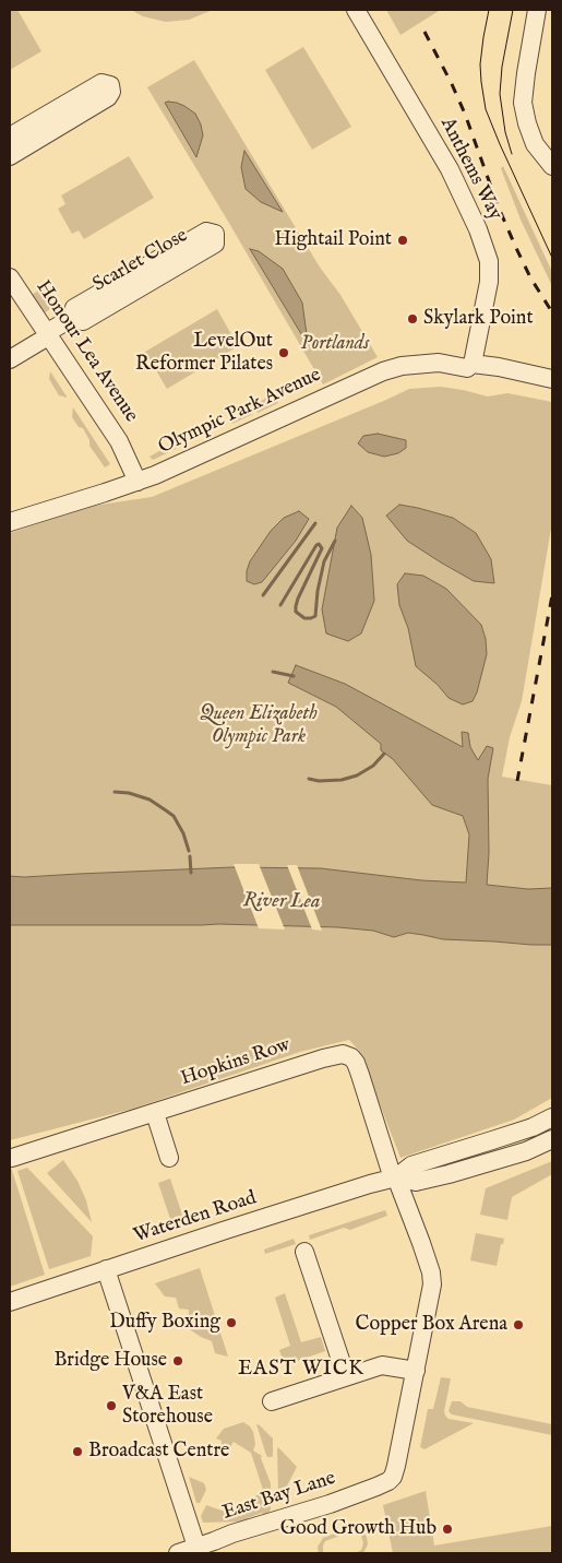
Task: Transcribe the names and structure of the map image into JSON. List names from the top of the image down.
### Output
{
  "streets": {
    "street": [
      "Anthems Way",
      "Scarlet Close",
      "Honour Lea Avenue",
      "Olympic Park Avenue",
      "Hopkins Row",
      "Waterden Road",
      "East Bay Lane"
    ]
  },
  "crossings": [
    ["Anthems Way", "Olympic Park Avenue"],
    ["Scarlet Close", "Honour Lea Avenue"],
    ["Honour Lea Avenue", "Olympic Park Avenue"],
    ["Hopkins Row", "Waterden Road"]
  ],
  "districts": ["EAST WICK"],
  "water": ["River Lea"],
  "parks": ["Portlands", "Queen Elizabeth Olympic Park"],
  "places": [
    "Hightail Point",
    "Skylark Point",
    "LevelOut Reformer Pilates",
    "Duffy Boxing",
    "Copper Box Arena",
    "Bridge House",
    "V&A East Storehouse",
    "Broadcast Centre",
    "Good Growth Hub"
  ]
}
